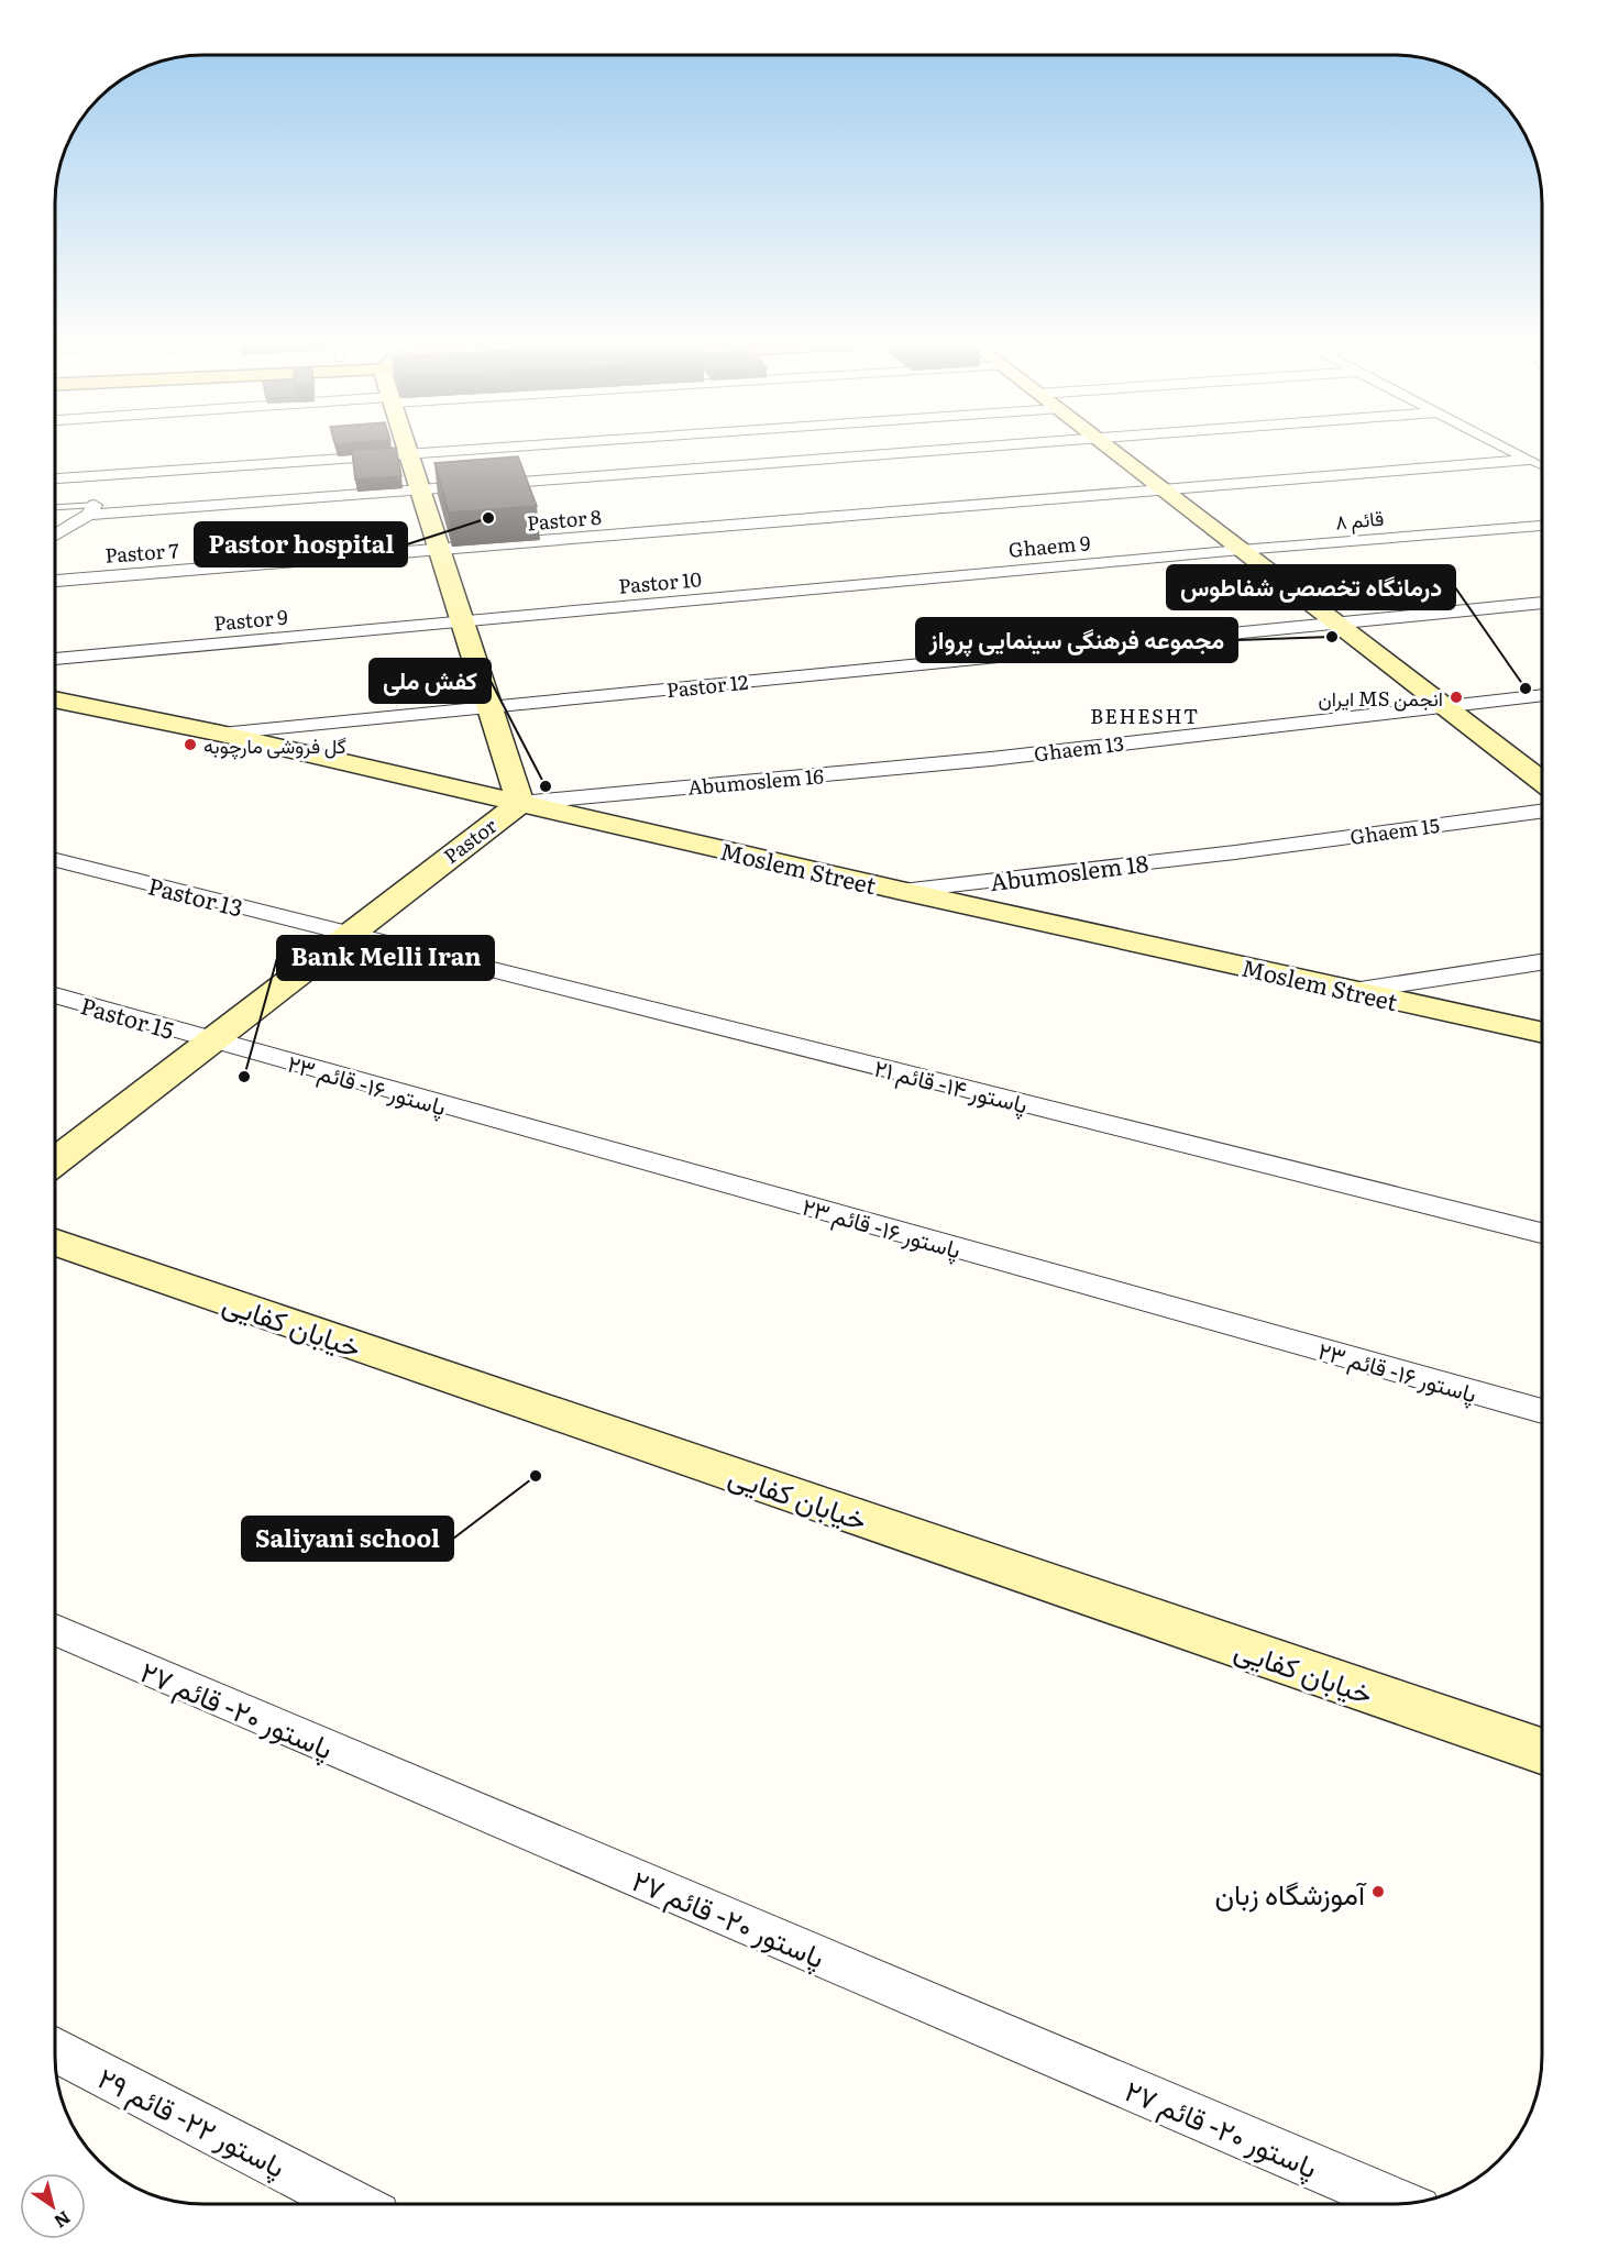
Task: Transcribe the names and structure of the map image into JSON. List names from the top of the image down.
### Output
{
  "streets": {
    "street": [
      "Pastor 8",
      "قائم ۸",
      "Ghaem 9",
      "Pastor 7",
      "Pastor 10",
      "Pastor 9",
      "Pastor 12",
      "Ghaem 13",
      "Abumoslem 16",
      "Ghaem 15",
      "Pastor",
      "Moslem Street",
      "Abumoslem 18",
      "Pastor 13",
      "Pastor 15",
      "پاستور ۱۶- قائم ۲۳",
      "پاستور ۱۴- قائم ۲۱",
      "خیابان کفایی",
      "پاستور ۲۰- قائم ۲۷",
      "پاستور ۲۲- قائم ۲۹"
    ]
  },
  "crossings": [
    ["Pastor 8", "Pastor 7"],
    ["Pastor 8", "Pastor"],
    ["قائم ۸", "Ghaem 9"],
    ["Ghaem 9", "Pastor 10"],
    ["Pastor 7", "Pastor"],
    ["Pastor 10", "Pastor 9"],
    ["Pastor 10", "Pastor"],
    ["Pastor 9", "Pastor"],
    ["Pastor 12", "Pastor"],
    ["Pastor 12", "Moslem Street"],
    ["Ghaem 13", "Abumoslem 16"],
    ["Abumoslem 16", "Pastor"],
    ["Abumoslem 16", "Moslem Street"],
    ["Ghaem 15", "Abumoslem 18"],
    ["Pastor", "Moslem Street"],
    ["Pastor", "Pastor 13"],
    ["Pastor", "Pastor 15"],
    ["Pastor", "پاستور ۱۶- قائم ۲۳"],
    ["Pastor", "پاستور ۱۴- قائم ۲۱"],
    ["Moslem Street", "Abumoslem 18"],
    ["Pastor 13", "پاستور ۱۴- قائم ۲۱"],
    ["Pastor 15", "پاستور ۱۶- قائم ۲۳"]
  ],
  "districts": ["BEHESHT"],
  "places": [
    "Pastor hospital",
    "مجموعه فرهنگی سینمایی پرواز",
    "درمانگاه تخصصی شفاطوس",
    "ایران MS انجمن",
    "گل فروشی مارچوبه",
    "کفش ملی",
    "Bank Melli Iran",
    "Saliyani school",
    "آموزشگاه زبان"
  ],
  "north": "bottom right"
}
